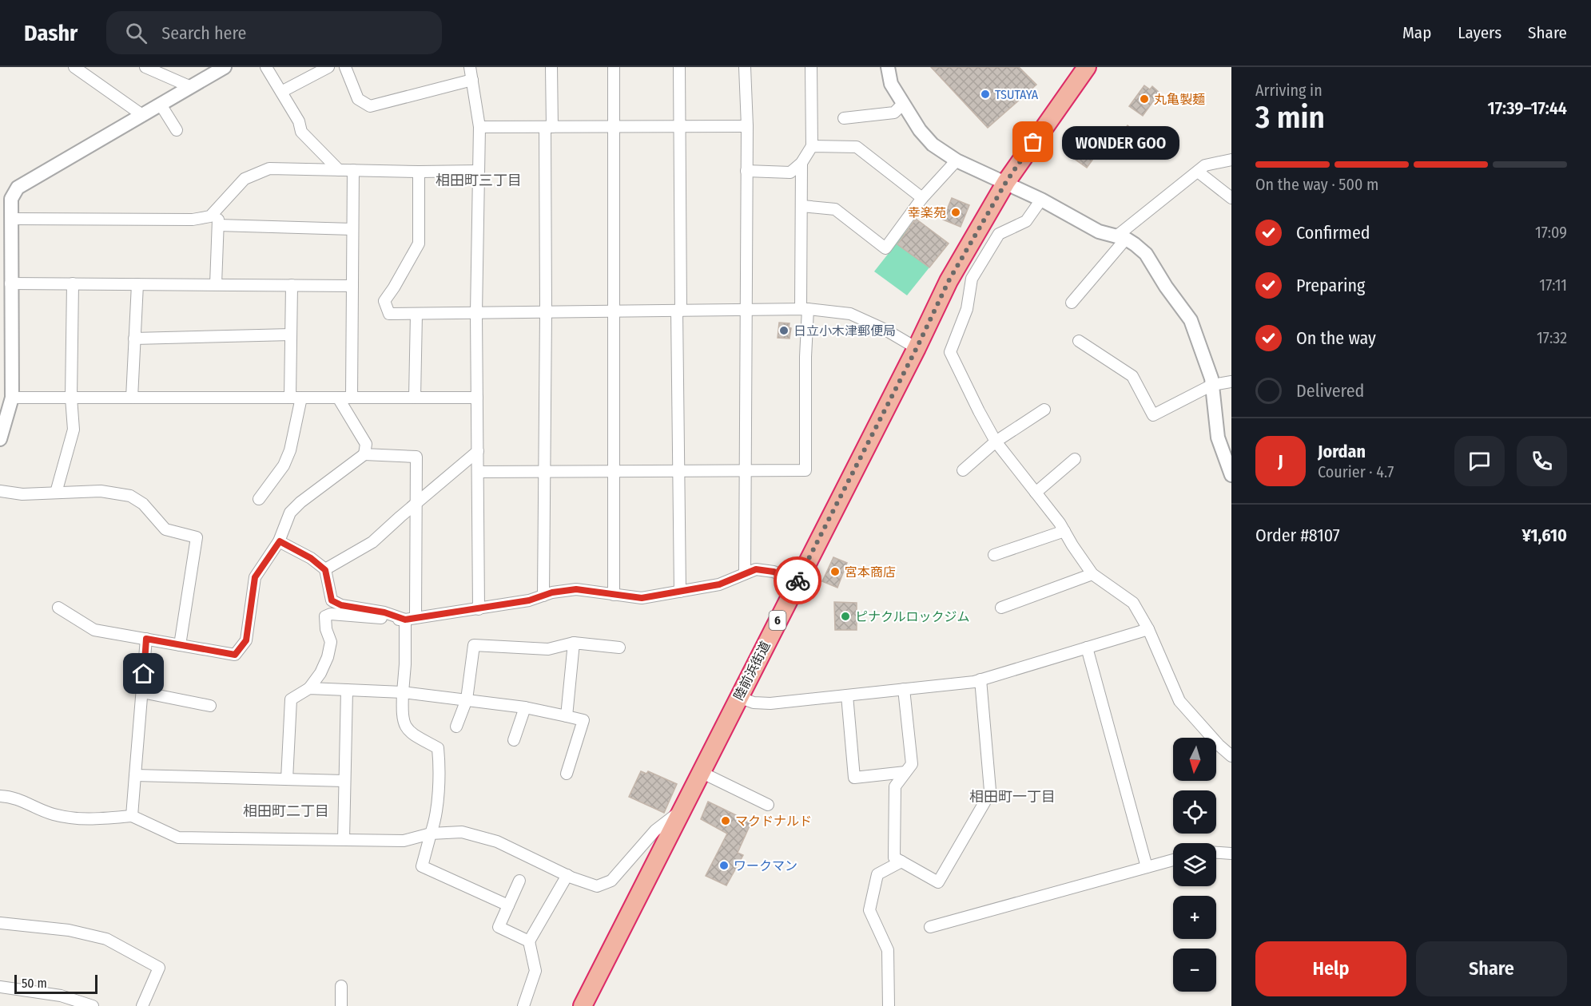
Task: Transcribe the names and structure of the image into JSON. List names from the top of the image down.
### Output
{
  "streets": {
    "highway": ["6", "陸前浜街道"]
  },
  "districts": ["相田町三丁目", "相田町一丁目", "相田町二丁目"],
  "places": [
    "TSUTAYA",
    "丸亀製麺",
    "WONDER GOO",
    "幸楽苑",
    "日立小木津郵便局",
    "宮本商店",
    "ピナクルロックジム",
    "マクドナルド",
    "ワークマン"
  ],
  "scale_bar": "50 m",
  "north": "bottom",
  "page": {
    "header": "Dashr",
    "search": "Search here",
    "nav": ["Map", "Layers", "Share"],
    "heading": ["3 min", "Arriving in", "17:39–17:44"],
    "panel": [
      "Jordan",
      "Courier · 4.7",
      "Order #8107",
      "¥1,610"
    ],
    "bubble": "WONDER GOO",
    "bar": "On the way · 500 m",
    "list": [
      ["Confirmed", "17:09"],
      ["Preparing", "17:11"],
      ["On the way", "17:32"],
      "Delivered"
    ],
    "round": "J",
    "map_buttons": ["+", "−"],
    "buttons": ["Help", "Share"],
    "scale": "50 m"
  }
}
